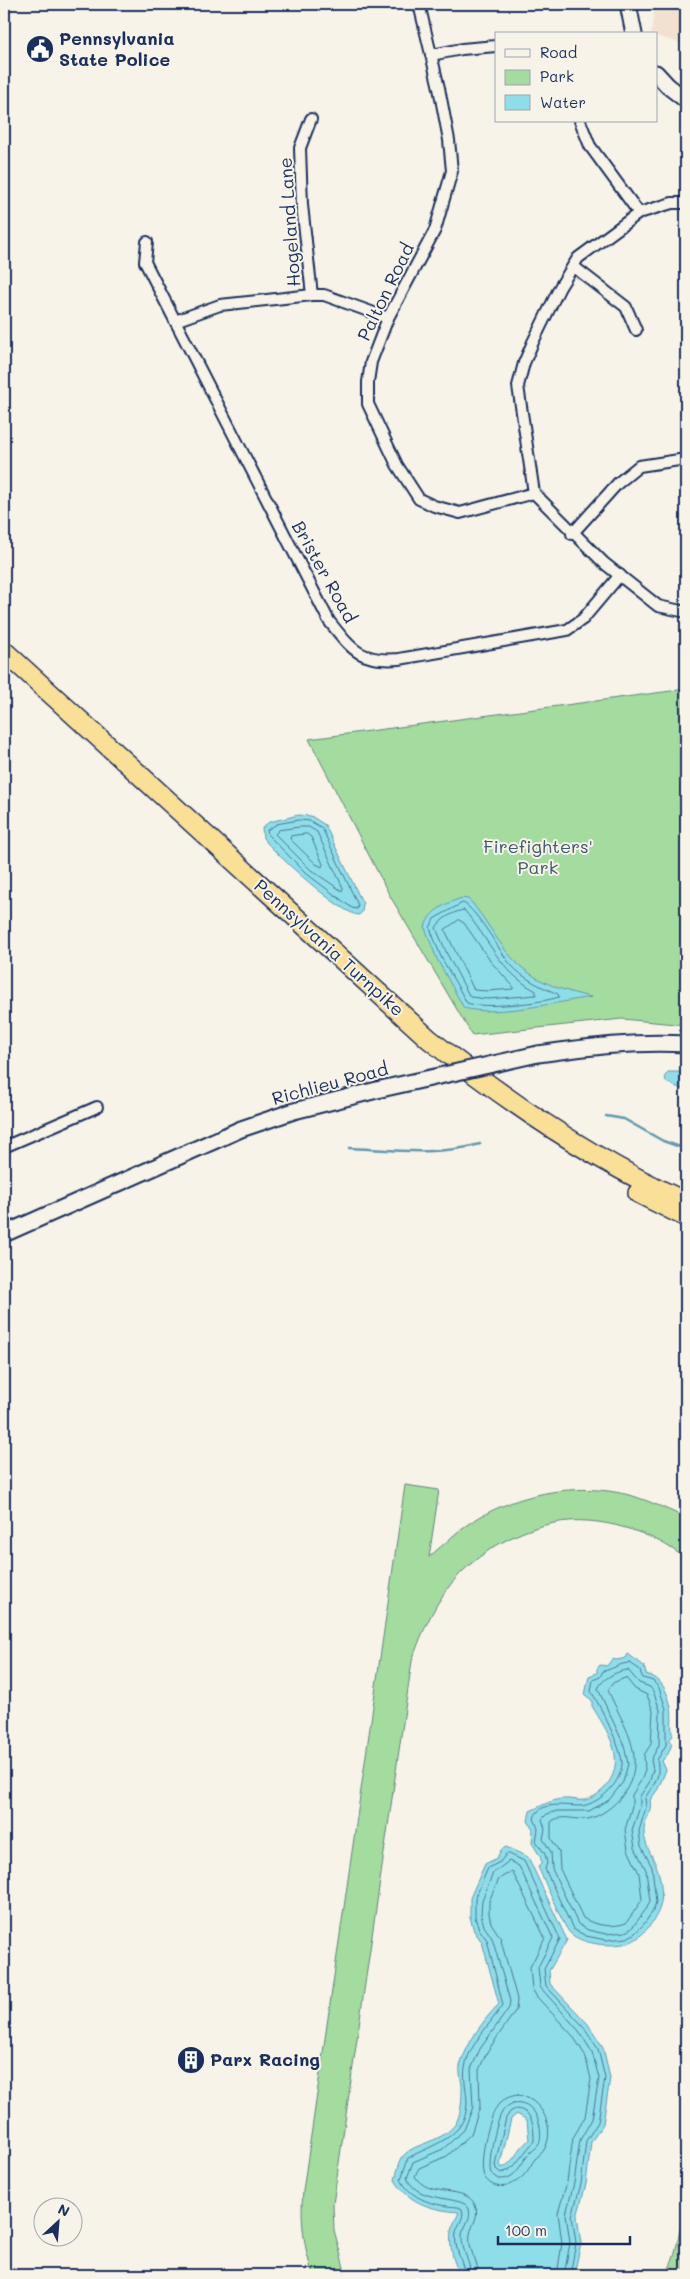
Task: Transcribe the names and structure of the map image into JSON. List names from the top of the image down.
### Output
{
  "streets": {
    "highway": ["Pennsylvania Turnpike"],
    "main road": ["Richlieu Road"],
    "street": ["Hogeland Lane", "Palton Road", "Brister Road"]
  },
  "parks": ["Firefighters' Park"],
  "places": {
    "public building": ["Pennsylvania State Police"],
    "building": ["Parx Racing"]
  },
  "legend": ["Road", "Park", "Water"],
  "scale_bar": "100 m",
  "north": "top right"
}
